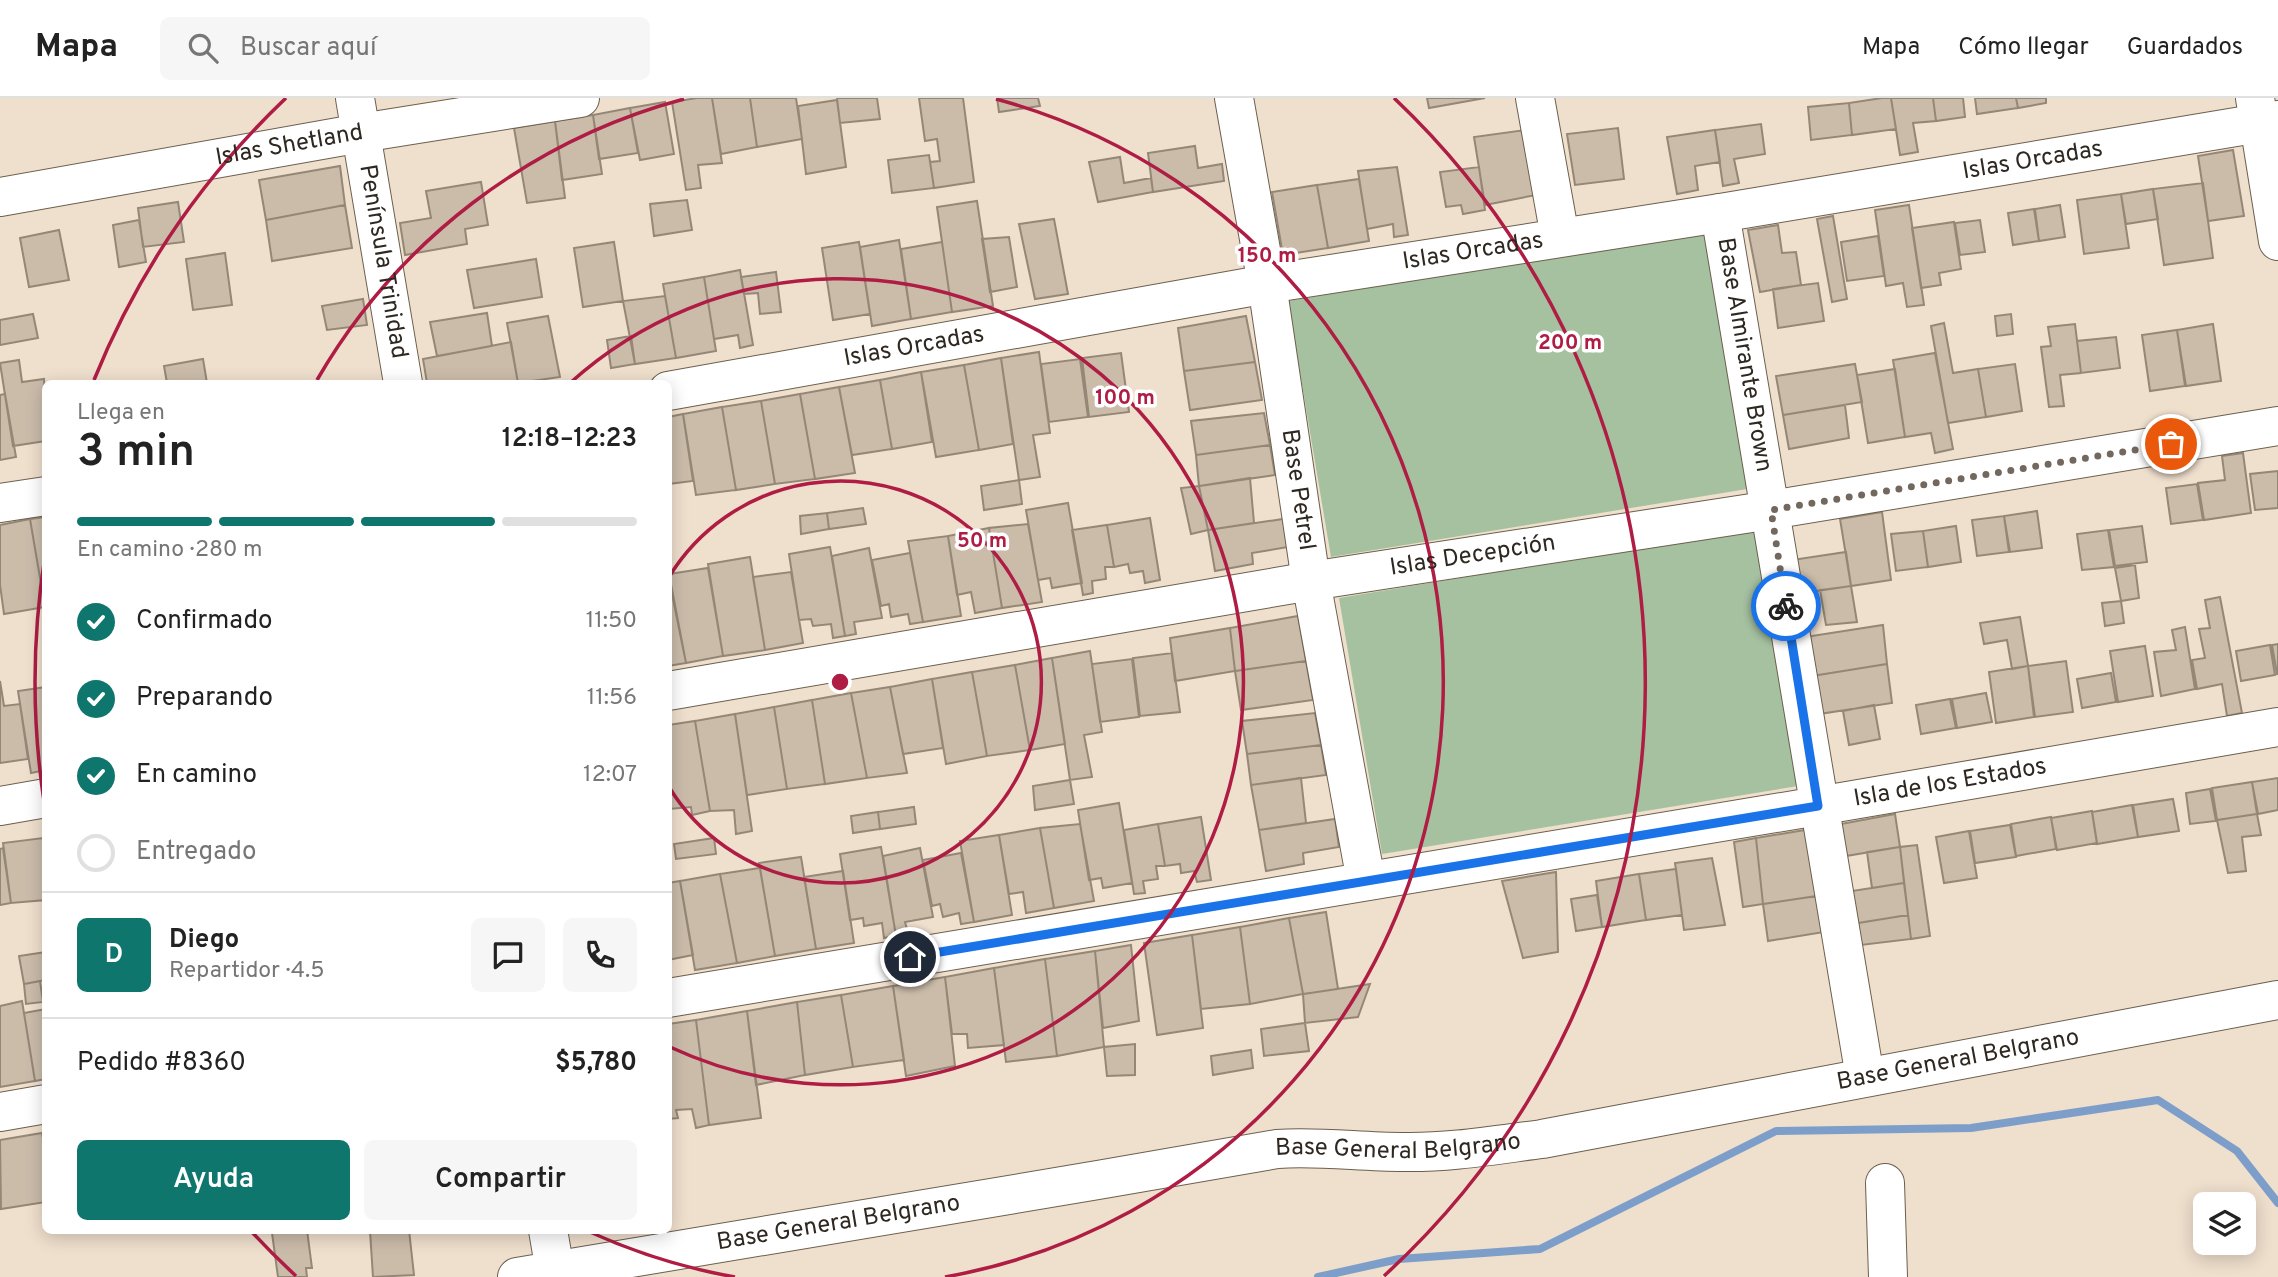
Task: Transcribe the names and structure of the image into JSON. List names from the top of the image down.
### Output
{
  "streets": {
    "street": [
      "Islas Shetland",
      "Islas Orcadas",
      "Península Trinidad",
      "Base Almirante Brown",
      "Base Petrel",
      "Islas Decepción",
      "Isla de los Estados",
      "Base General Belgrano"
    ]
  },
  "crossings": [
    ["Islas Shetland", "Península Trinidad"],
    ["Islas Orcadas", "Base Almirante Brown"],
    ["Islas Orcadas", "Base Petrel"],
    ["Base Almirante Brown", "Islas Decepción"],
    ["Base Almirante Brown", "Isla de los Estados"],
    ["Base Almirante Brown", "Base General Belgrano"],
    ["Base Petrel", "Islas Decepción"],
    ["Base Petrel", "Isla de los Estados"]
  ],
  "page": {
    "header": "Mapa",
    "search": "Buscar aquí",
    "nav": ["Mapa", "Cómo llegar", "Guardados"],
    "heading": ["3 min", "Llega en", "12:18–12:23"],
    "panel": [
      "Diego",
      "Repartidor · 4.5",
      "Pedido #8360",
      "$5,780"
    ],
    "bar": "En camino · 280 m",
    "list": [
      ["Confirmado", "11:50"],
      ["Preparando", "11:56"],
      ["En camino", "12:07"],
      "Entregado"
    ],
    "round": "D",
    "buttons": ["Ayuda", "Compartir"]
  },
  "rings": [
    "150 m",
    "200 m",
    "100 m",
    "50 m"
  ]
}
